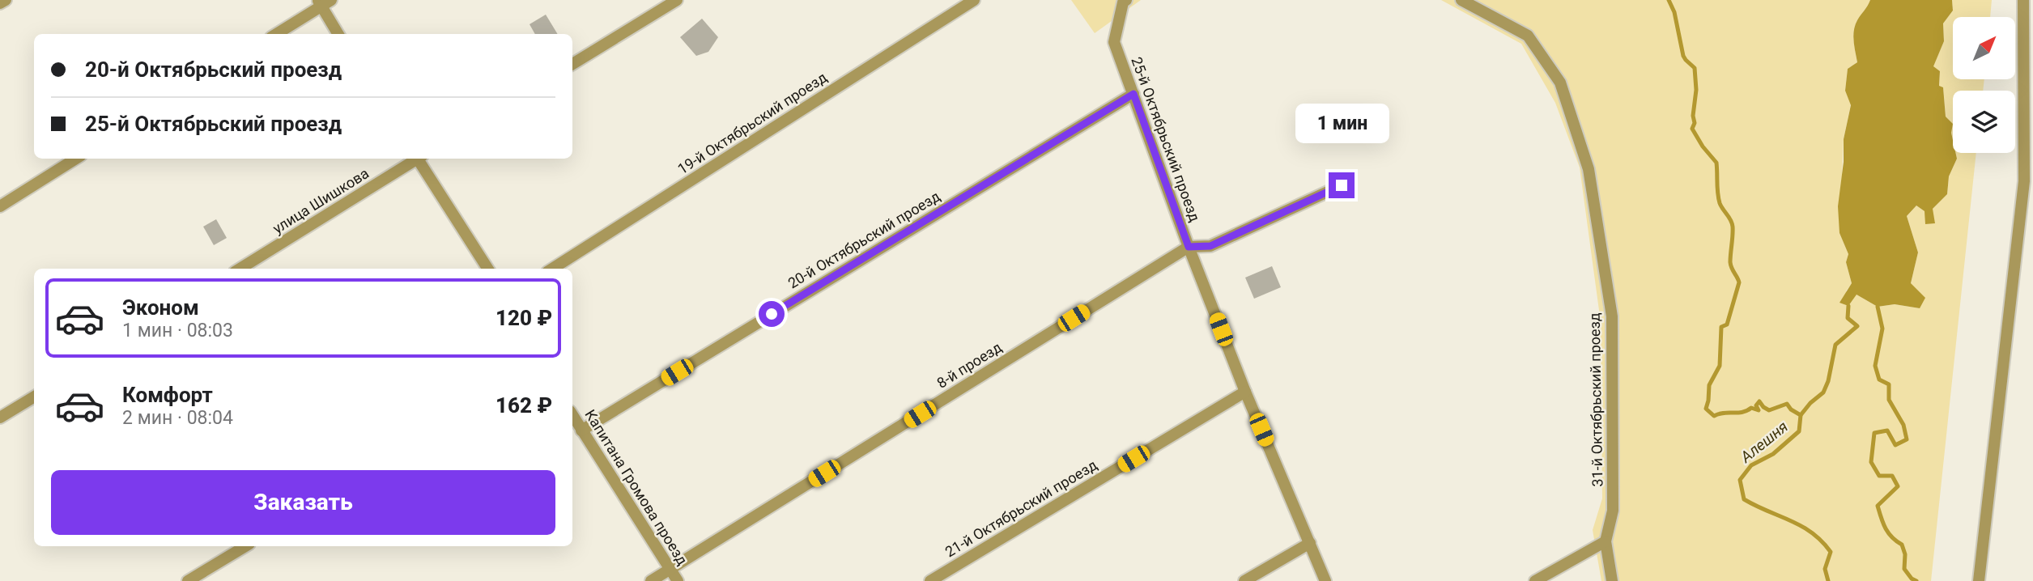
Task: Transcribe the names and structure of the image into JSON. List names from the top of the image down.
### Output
{
  "streets": {
    "street": [
      "19-й Октябрьский проезд",
      "25-й Октябрьский проезд",
      "улица Шишкова",
      "20-й Октябрьский проезд",
      "8-й проезд",
      "31-й Октябрьский проезд",
      "Капитана Громова проезд",
      "21-й Октябрьский проезд"
    ]
  },
  "crossings": [
    ["25-й Октябрьский проезд", "20-й Октябрьский проезд"],
    ["25-й Октябрьский проезд", "8-й проезд"],
    ["25-й Октябрьский проезд", "21-й Октябрьский проезд"],
    ["20-й Октябрьский проезд", "Капитана Громова проезд"],
    ["8-й проезд", "Капитана Громова проезд"]
  ],
  "water": ["Алешня"],
  "north": "top right",
  "page": {
    "banner": ["20-й Октябрьский проезд", "25-й Октябрьский проезд"],
    "bubble": "1 мин",
    "list": [
      {
        "name": "Эконом",
        "note": "1 мин · 08:03",
        "value": "120 ₽"
      },
      {
        "name": "Комфорт",
        "note": "2 мин · 08:04",
        "value": "162 ₽"
      }
    ],
    "buttons": "Заказать"
  }
}
